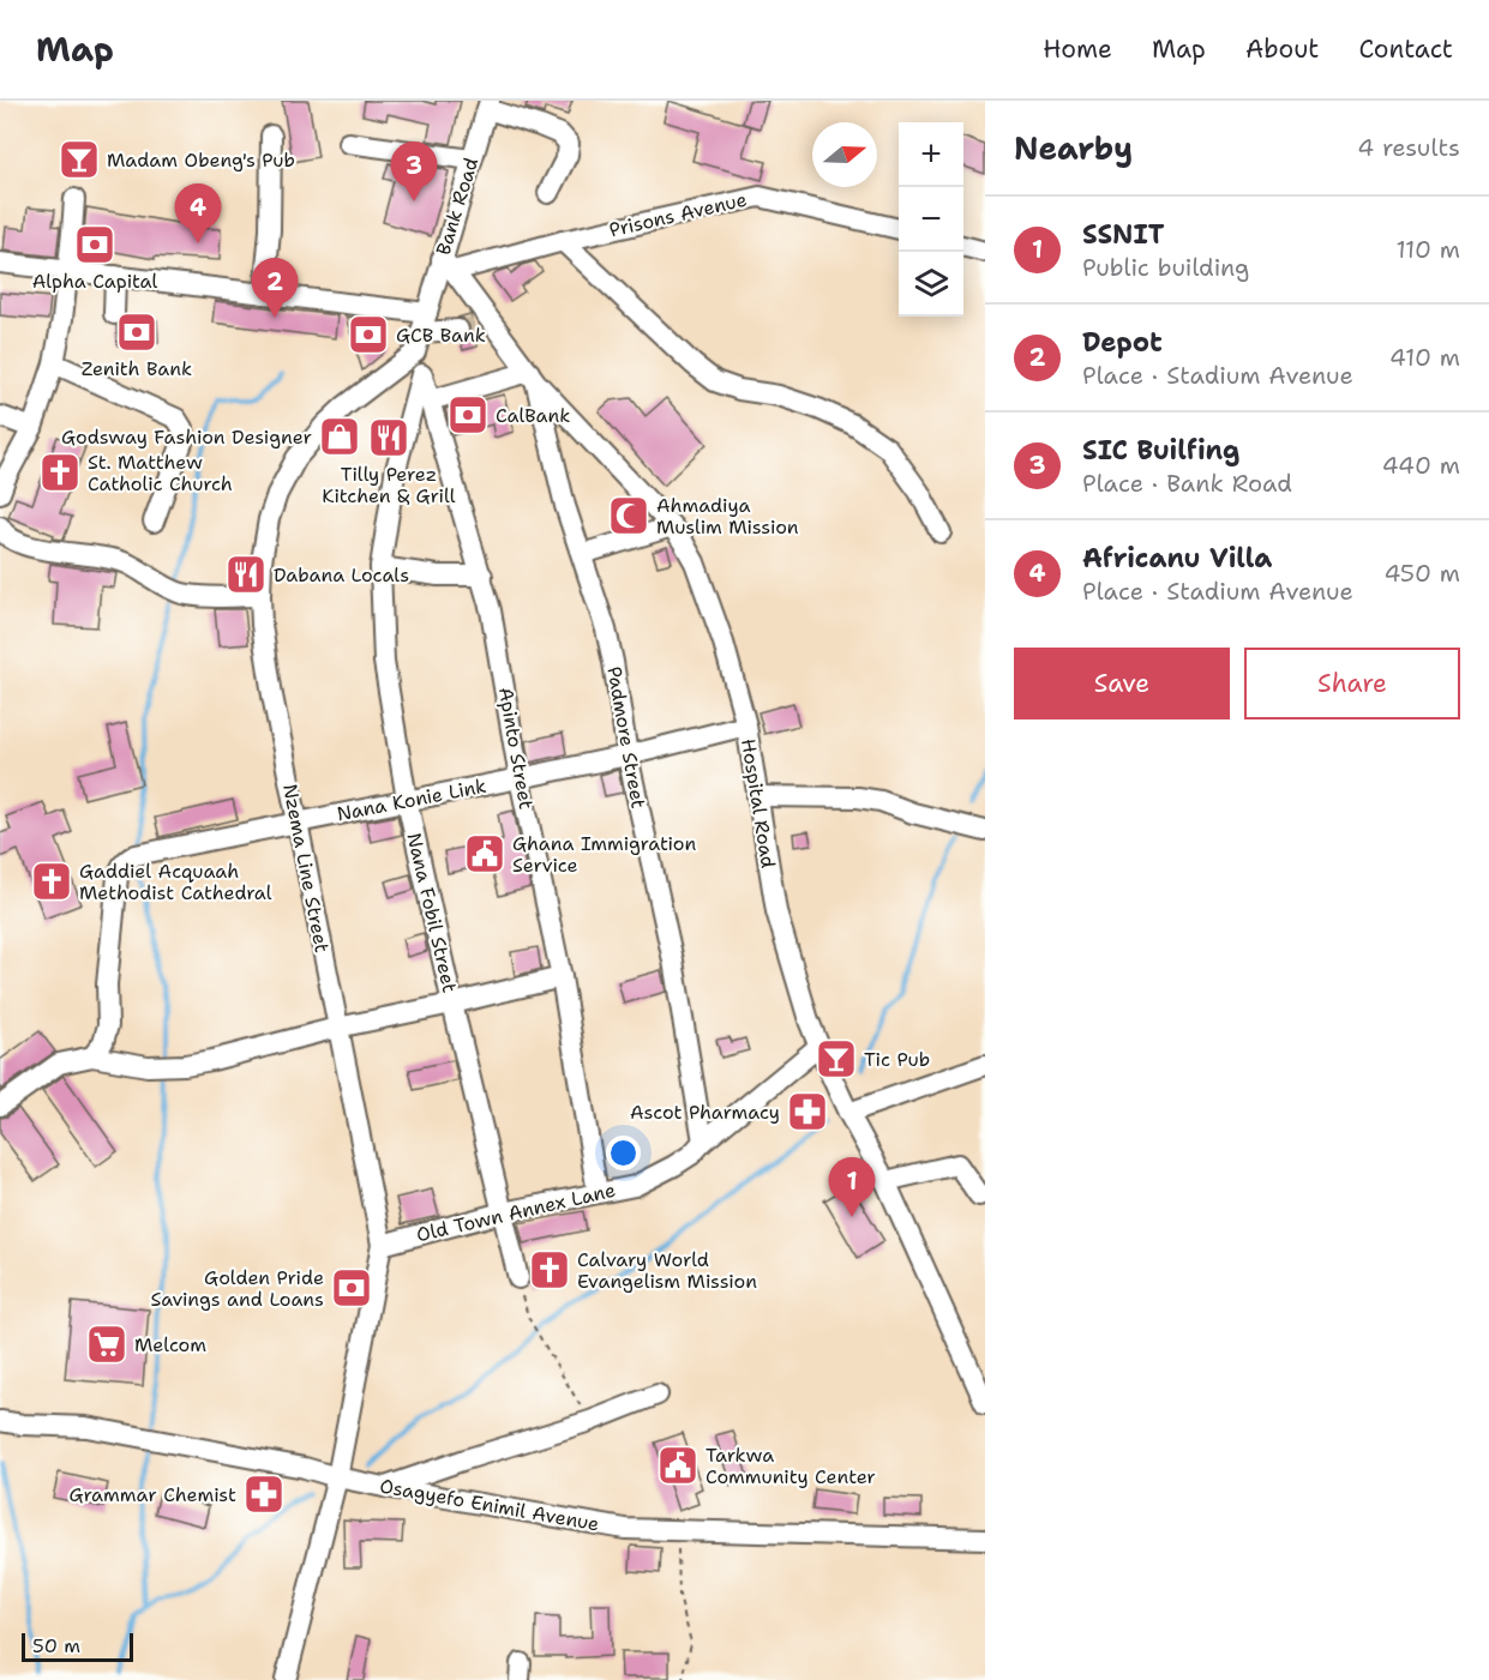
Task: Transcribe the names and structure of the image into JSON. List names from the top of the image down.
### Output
{
  "streets": {
    "street": [
      "Bank Road",
      "Prisons Avenue",
      "Padmore Street",
      "Apinto Street",
      "Nana Konie Link",
      "Hospital Road",
      "Nzema Line Street",
      "Nana Fobil Street",
      "Old Town Annex Lane",
      "Osagyefo Enimil Avenue"
    ]
  },
  "crossings": [
    ["Bank Road", "Prisons Avenue"],
    ["Bank Road", "Hospital Road"],
    ["Prisons Avenue", "Hospital Road"],
    ["Padmore Street", "Nana Konie Link"],
    ["Padmore Street", "Hospital Road"],
    ["Padmore Street", "Old Town Annex Lane"],
    ["Apinto Street", "Nana Konie Link"],
    ["Apinto Street", "Nzema Line Street"],
    ["Apinto Street", "Nana Fobil Street"],
    ["Apinto Street", "Old Town Annex Lane"],
    ["Nana Konie Link", "Hospital Road"],
    ["Nana Konie Link", "Nzema Line Street"],
    ["Nana Konie Link", "Nana Fobil Street"],
    ["Hospital Road", "Old Town Annex Lane"],
    ["Nzema Line Street", "Old Town Annex Lane"],
    ["Nzema Line Street", "Osagyefo Enimil Avenue"],
    ["Nana Fobil Street", "Old Town Annex Lane"]
  ],
  "places": {
    "bar": ["Madam Obeng's Pub", "Tic Pub"],
    "bank": [
      "Alpha Capital",
      "Zenith Bank",
      "GCB Bank",
      "CalBank",
      "Golden Pride Savings and Loans"
    ],
    "shop": ["Godsway Fashion Designer"],
    "restaurant": ["Tilly Perez Kitchen & Grill", "Dabana Locals"],
    "church": ["St. Matthew Catholic Church", "Gaddiel Acquaah Methodist Cathedral", "Calvary World Evangelism Mission"],
    "mosque": ["Ahmadiya Muslim Mission"],
    "public building": ["Ghana Immigration Service", "Tarkwa Community Center"],
    "pharmacy": ["Ascot Pharmacy", "Grammar Chemist"],
    "supermarket": ["Melcom"]
  },
  "scale_bar": "50 m",
  "north": "right",
  "page": {
    "header": "Map",
    "nav": [
      "Home",
      "Map",
      "About",
      "Contact"
    ],
    "heading": ["Nearby", "4 results"],
    "map_buttons": ["+", "−"],
    "pins": [
      "3",
      "4",
      "2",
      "1"
    ],
    "list": [
      {
        "mark": "1",
        "name": "SSNIT",
        "note": "Public building",
        "value": "110 m"
      },
      {
        "mark": "2",
        "name": "Depot",
        "note": "Place · Stadium Avenue",
        "value": "410 m"
      },
      {
        "mark": "3",
        "name": "SIC Builfing",
        "note": "Place · Bank Road",
        "value": "440 m"
      },
      {
        "mark": "4",
        "name": "Africanu Villa",
        "note": "Place · Stadium Avenue",
        "value": "450 m"
      }
    ],
    "buttons": ["Save", "Share"],
    "scale": "50 m"
  }
}
